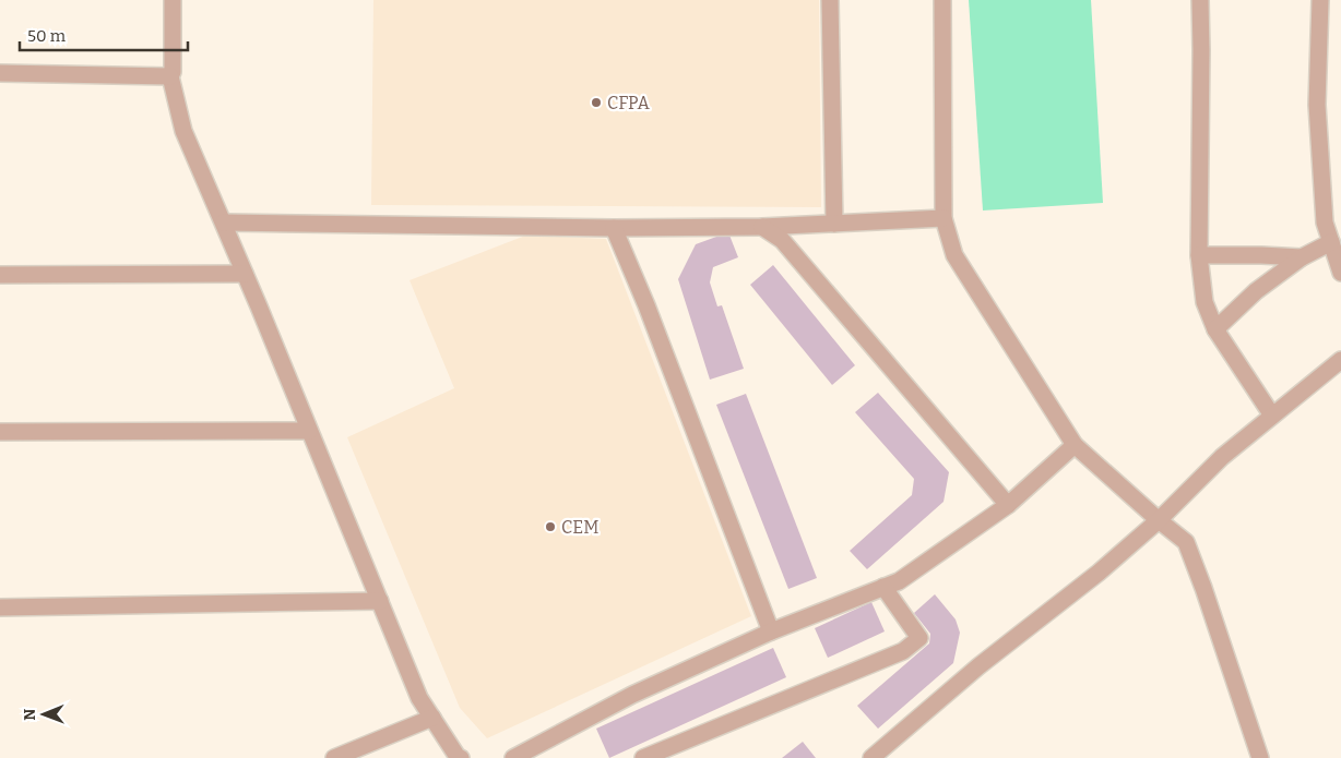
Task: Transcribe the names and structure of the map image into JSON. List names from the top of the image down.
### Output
{
  "places": ["CFPA", "CEM"],
  "scale_bar": "50 m",
  "north": "left"
}
